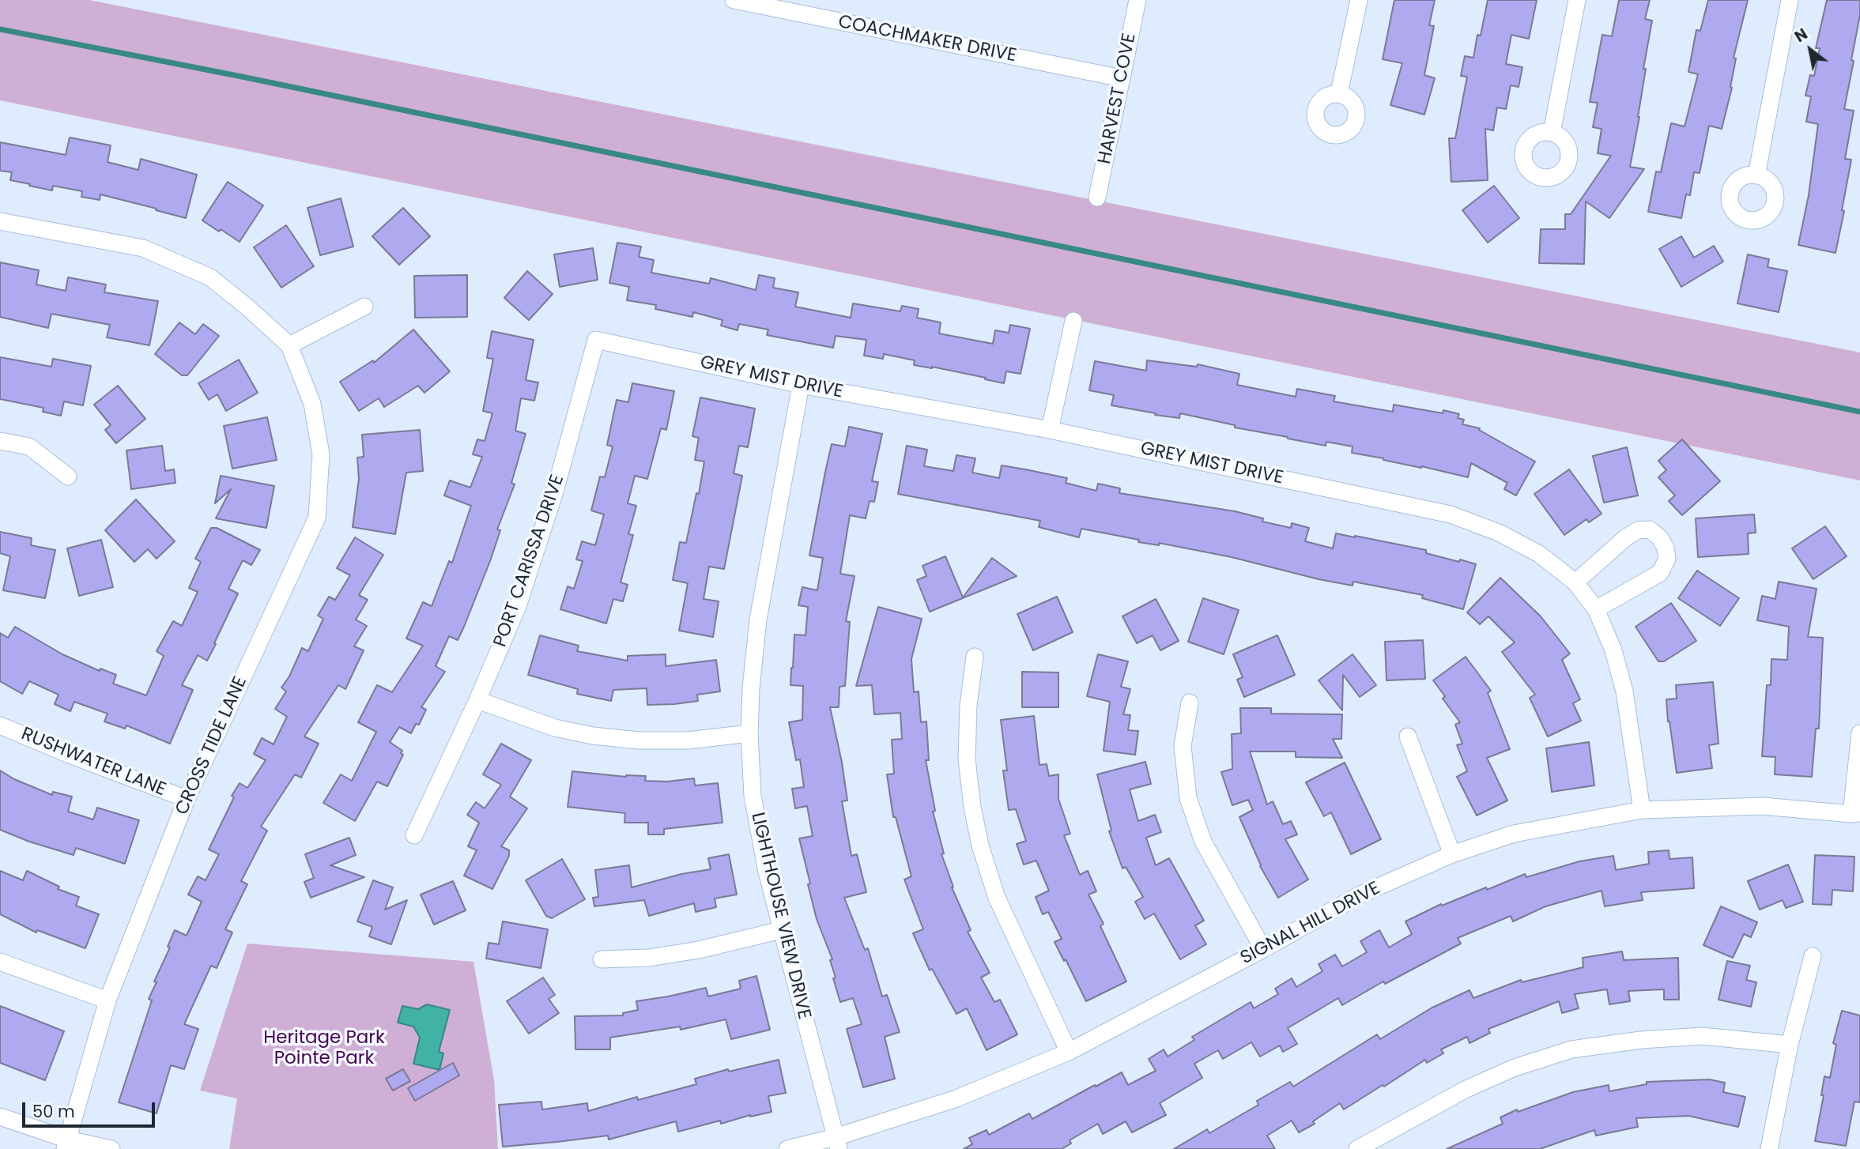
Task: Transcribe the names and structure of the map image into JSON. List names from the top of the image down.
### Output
{
  "streets": {
    "street": [
      "COACHMAKER DRIVE",
      "HARVEST COVE",
      "GREY MIST DRIVE",
      "PORT CARISSA DRIVE",
      "CROSS TIDE LANE",
      "RUSHWATER LANE",
      "LIGHTHOUSE VIEW DRIVE",
      "SIGNAL HILL DRIVE"
    ]
  },
  "crossings": [
    ["COACHMAKER DRIVE", "HARVEST COVE"],
    ["GREY MIST DRIVE", "PORT CARISSA DRIVE"],
    ["GREY MIST DRIVE", "LIGHTHOUSE VIEW DRIVE"],
    ["GREY MIST DRIVE", "SIGNAL HILL DRIVE"],
    ["CROSS TIDE LANE", "RUSHWATER LANE"],
    ["LIGHTHOUSE VIEW DRIVE", "SIGNAL HILL DRIVE"]
  ],
  "parks": ["Heritage Park Pointe Park"],
  "scale_bar": "50 m",
  "north": "top left"
}
